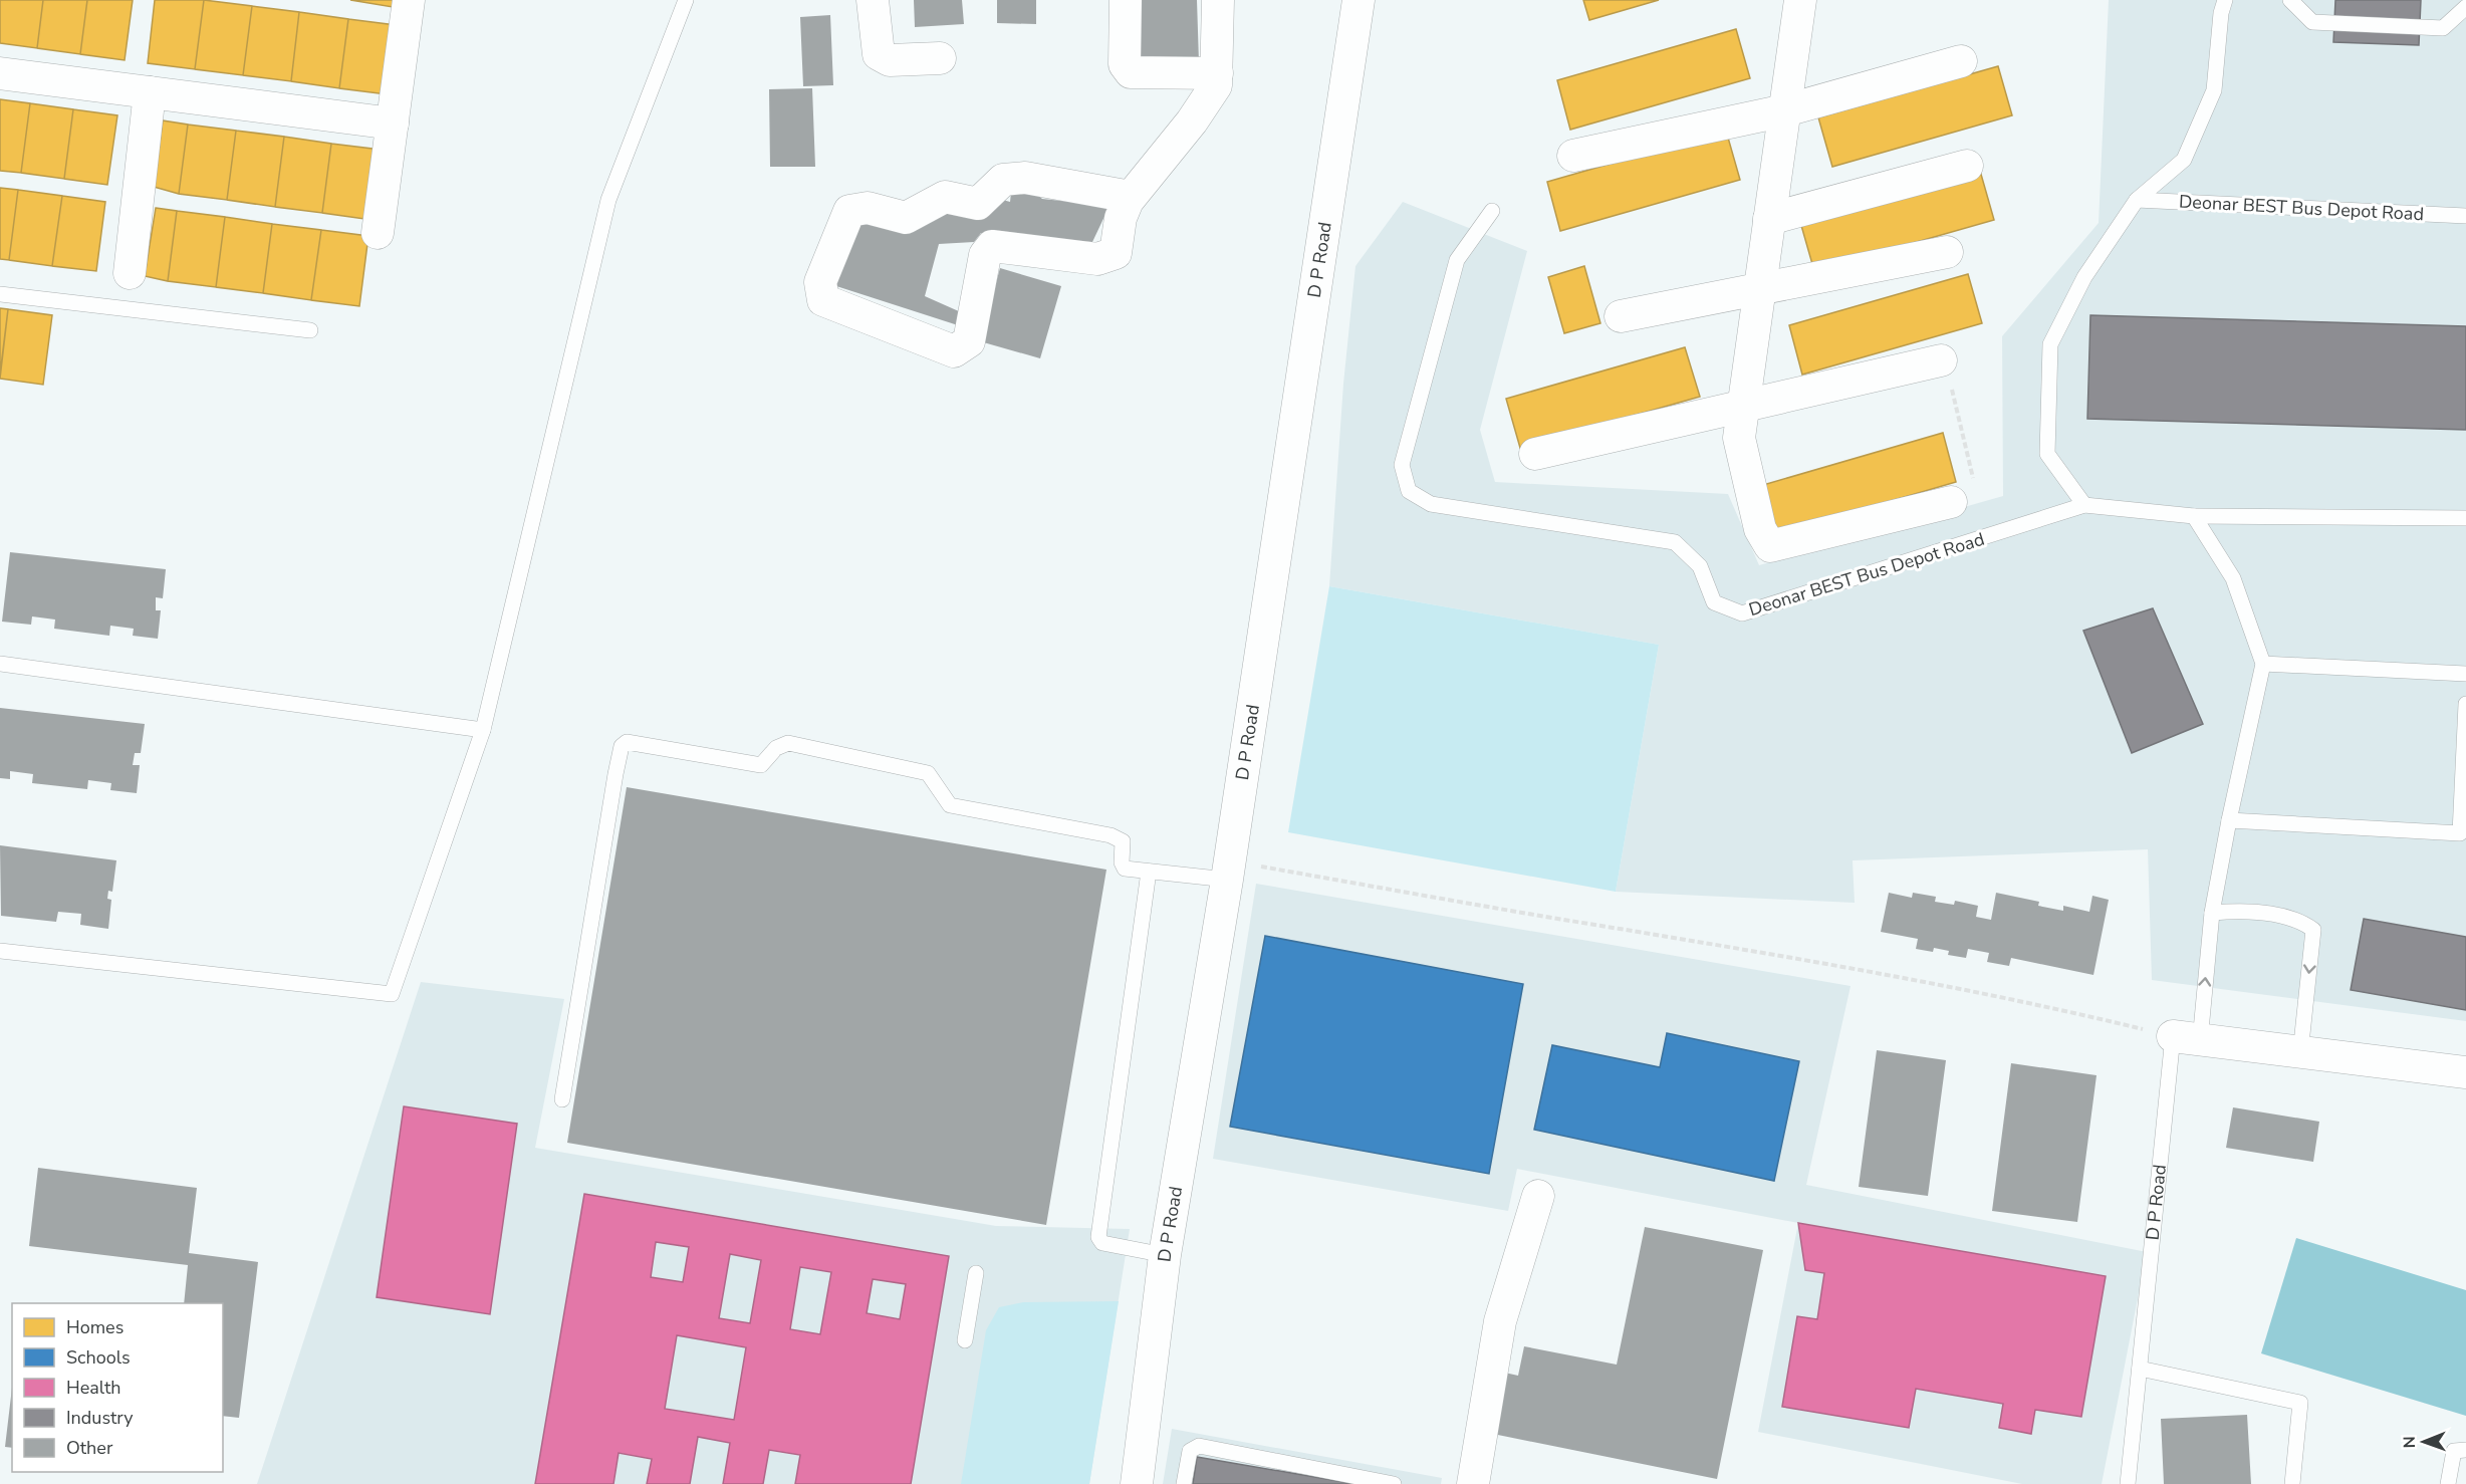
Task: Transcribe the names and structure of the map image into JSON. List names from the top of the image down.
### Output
{
  "streets": {
    "street": ["D P Road"],
    "lane": ["Deonar BEST Bus Depot Road"]
  },
  "legend": [
    "Homes",
    "Schools",
    "Health",
    "Industry",
    "Other"
  ],
  "north": "left"
}
